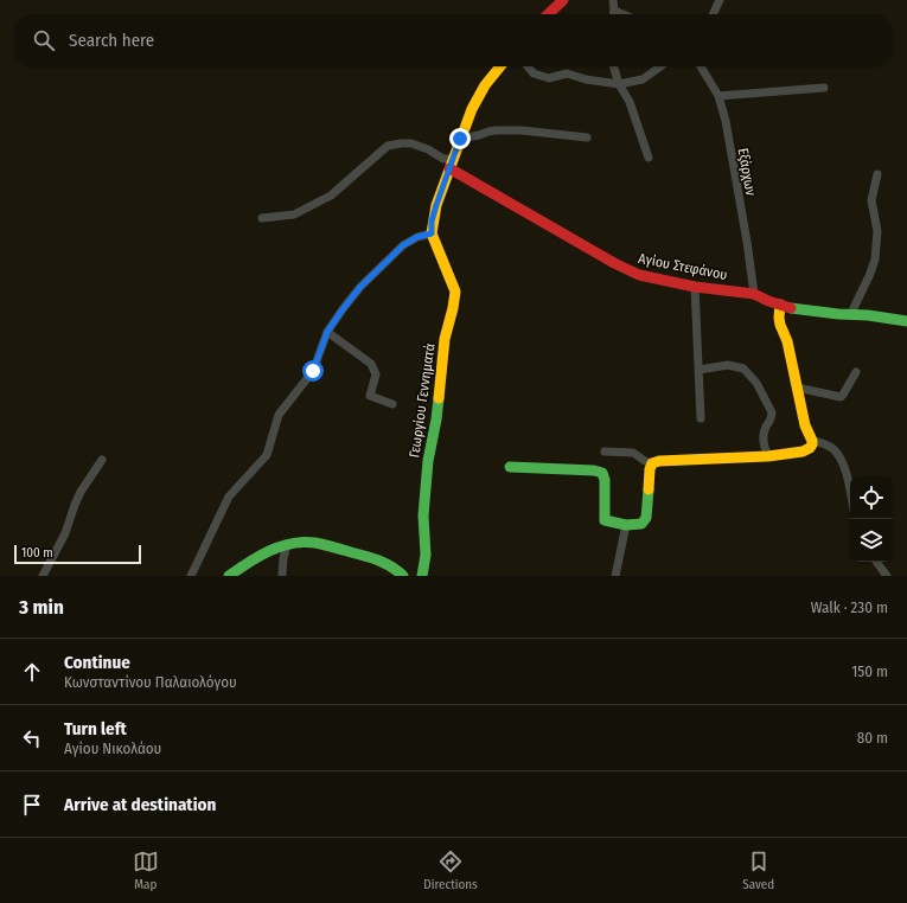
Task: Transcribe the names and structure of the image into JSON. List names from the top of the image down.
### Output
{
  "streets": {
    "street": ["Εξάρχων", "Αγίου Στεφάνου", "Γεωργίου Γεννηματά"]
  },
  "crossings": [
    ["Εξάρχων", "Αγίου Στεφάνου"]
  ],
  "scale_bar": "100 m",
  "page": {
    "search": "Search here",
    "scale": "100 m",
    "heading": ["3 min", "Walk · 230 m"],
    "list": [
      ["Continue", "Κωνσταντίνου Παλαιολόγου", "150 m"],
      ["Turn left", "Αγίου Νικολάου", "80 m"],
      "Arrive at destination"
    ],
    "nav": ["Map", "Directions", "Saved"]
  }
}
